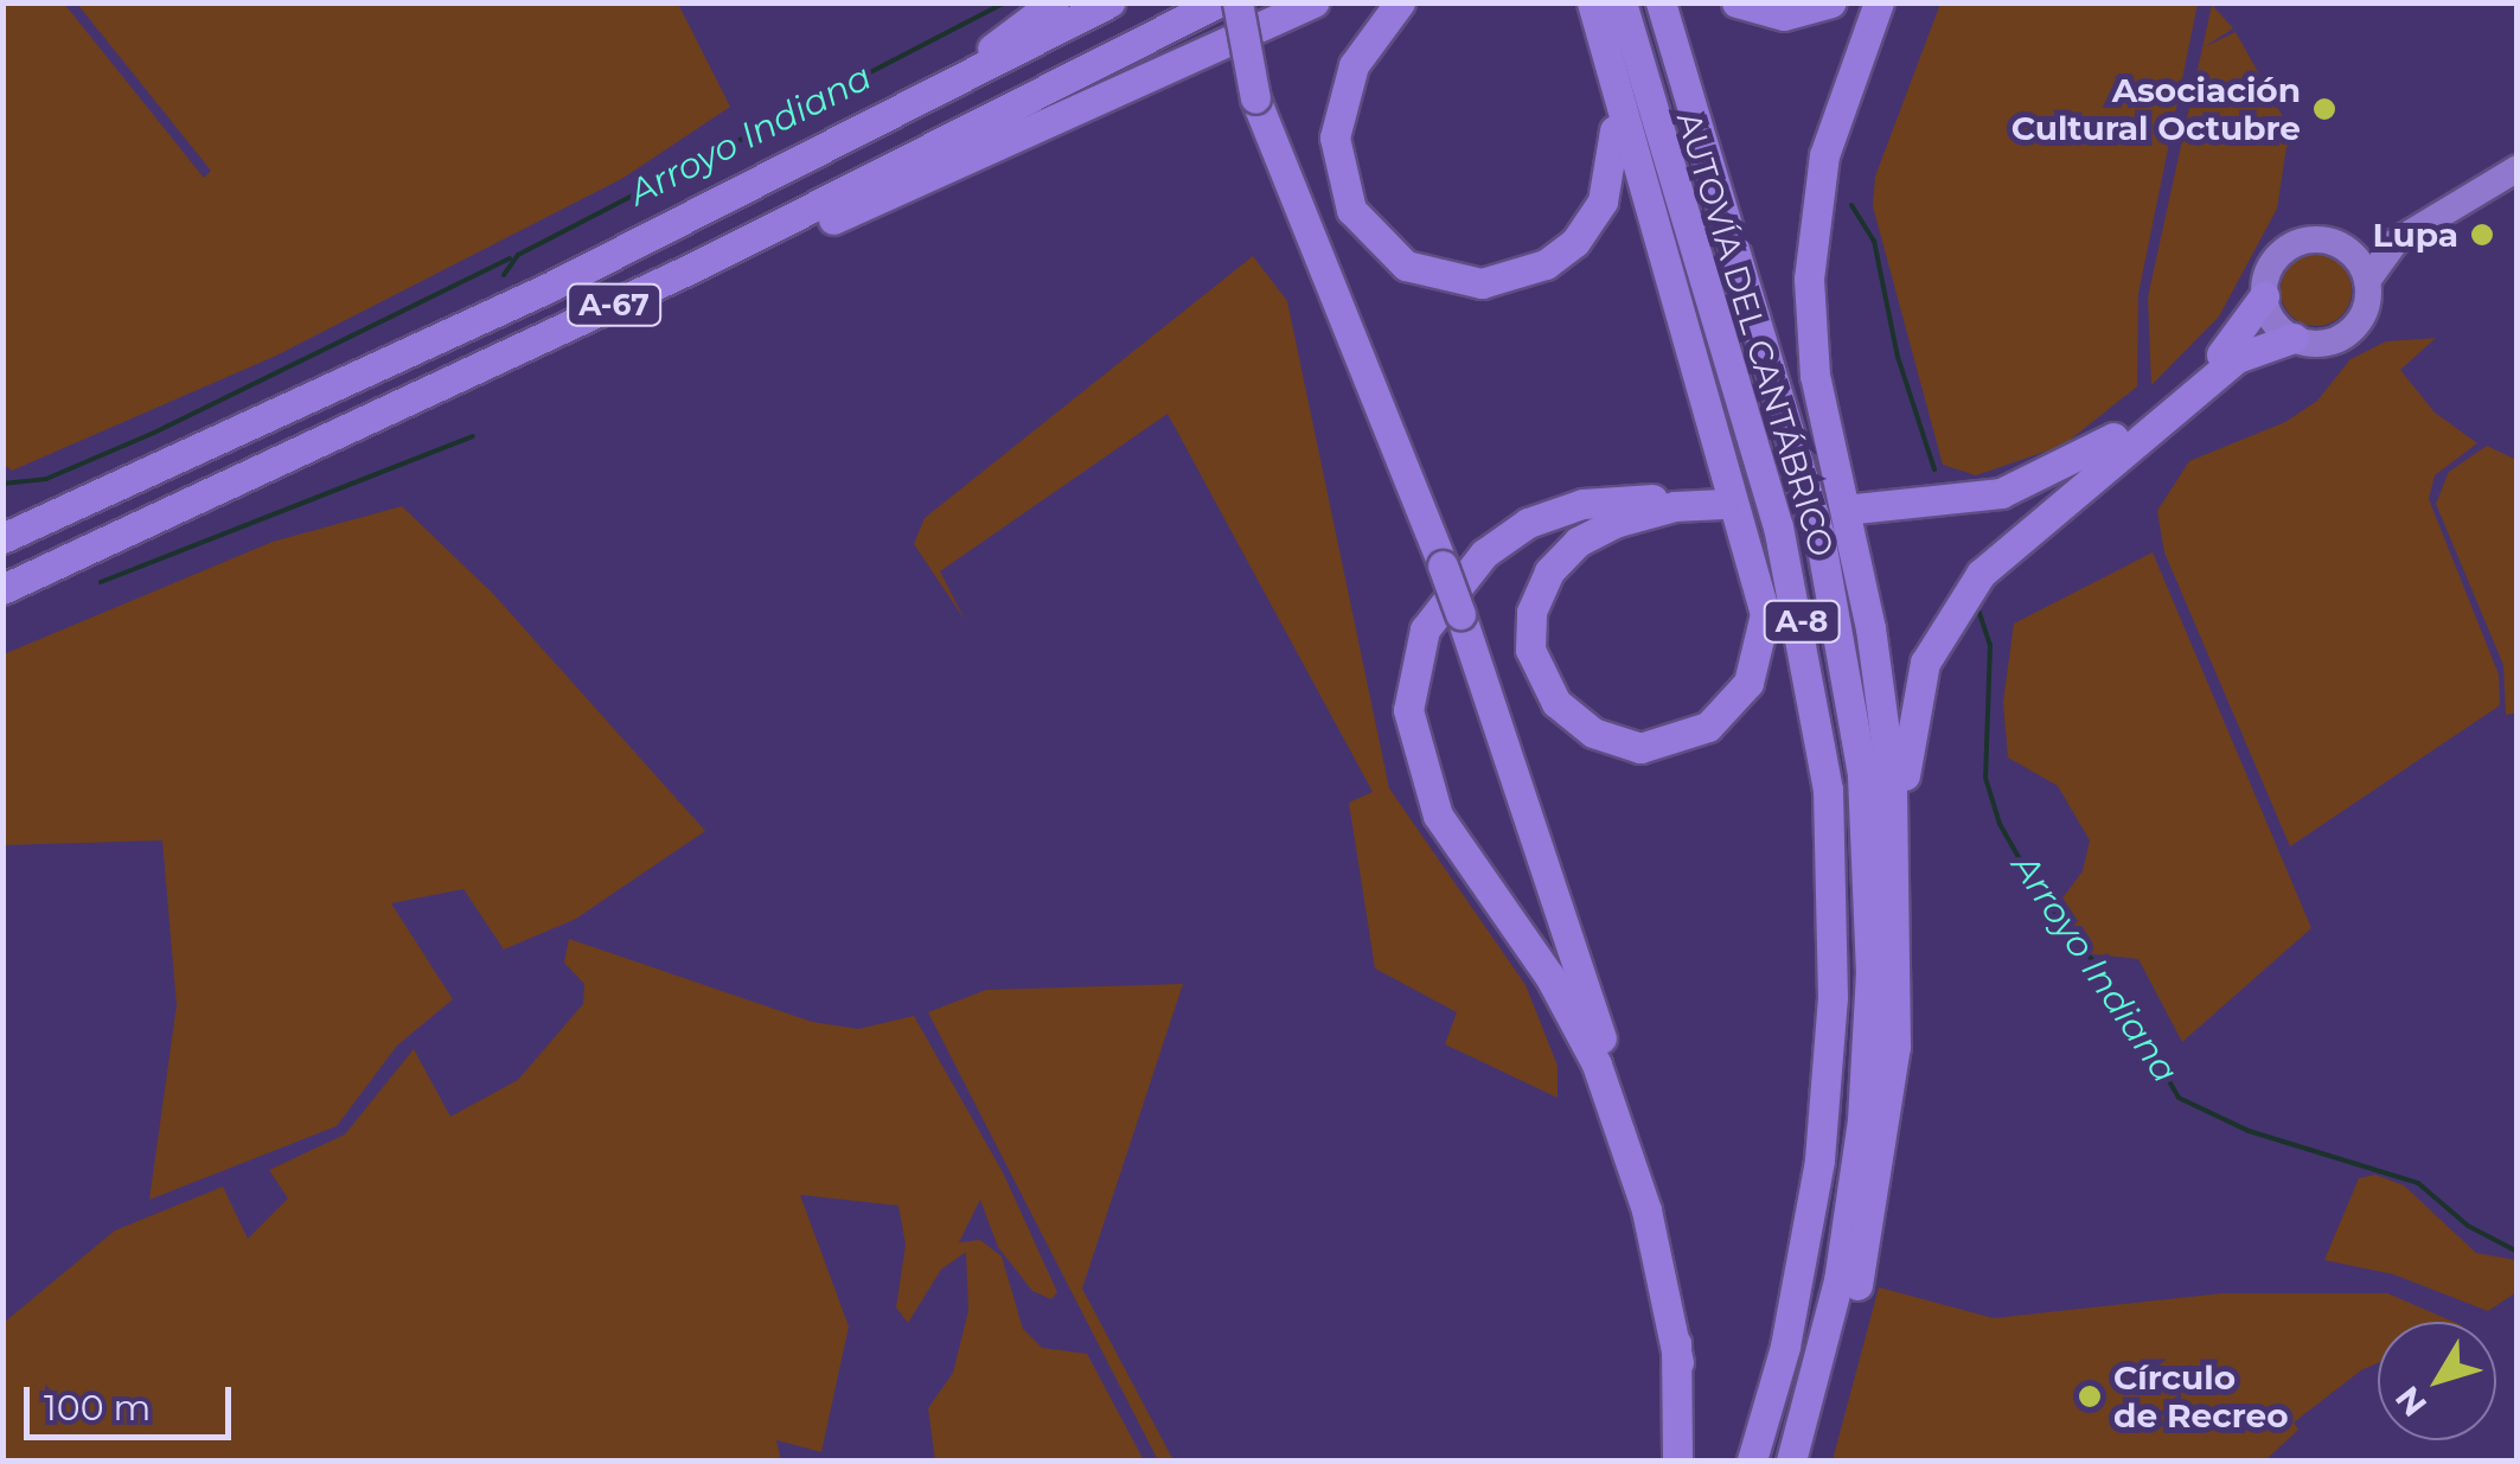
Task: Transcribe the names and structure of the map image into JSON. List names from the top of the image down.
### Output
{
  "streets": {
    "highway": ["A-67", "AUTOVÍA DEL CANTÁBRICO", "A-8"]
  },
  "water": ["Arroyo Indiana"],
  "places": ["Asociación Cultural Octubre", "Lupa", "Círculo de Recreo"],
  "scale_bar": "100 m",
  "north": "bottom left"
}
